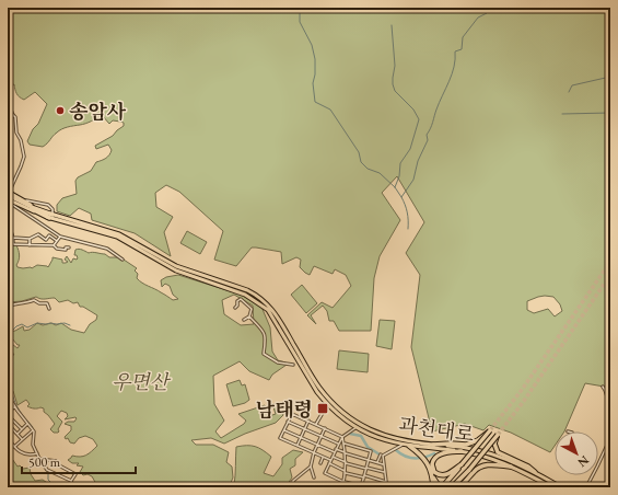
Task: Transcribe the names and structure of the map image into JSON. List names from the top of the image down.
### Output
{
  "streets": {
    "main road": ["과천대로"]
  },
  "parks": ["우면산"],
  "places": {
    "other": ["송암사"],
    "transit": ["남태령"]
  },
  "scale_bar": "500 m",
  "north": "bottom right"
}
